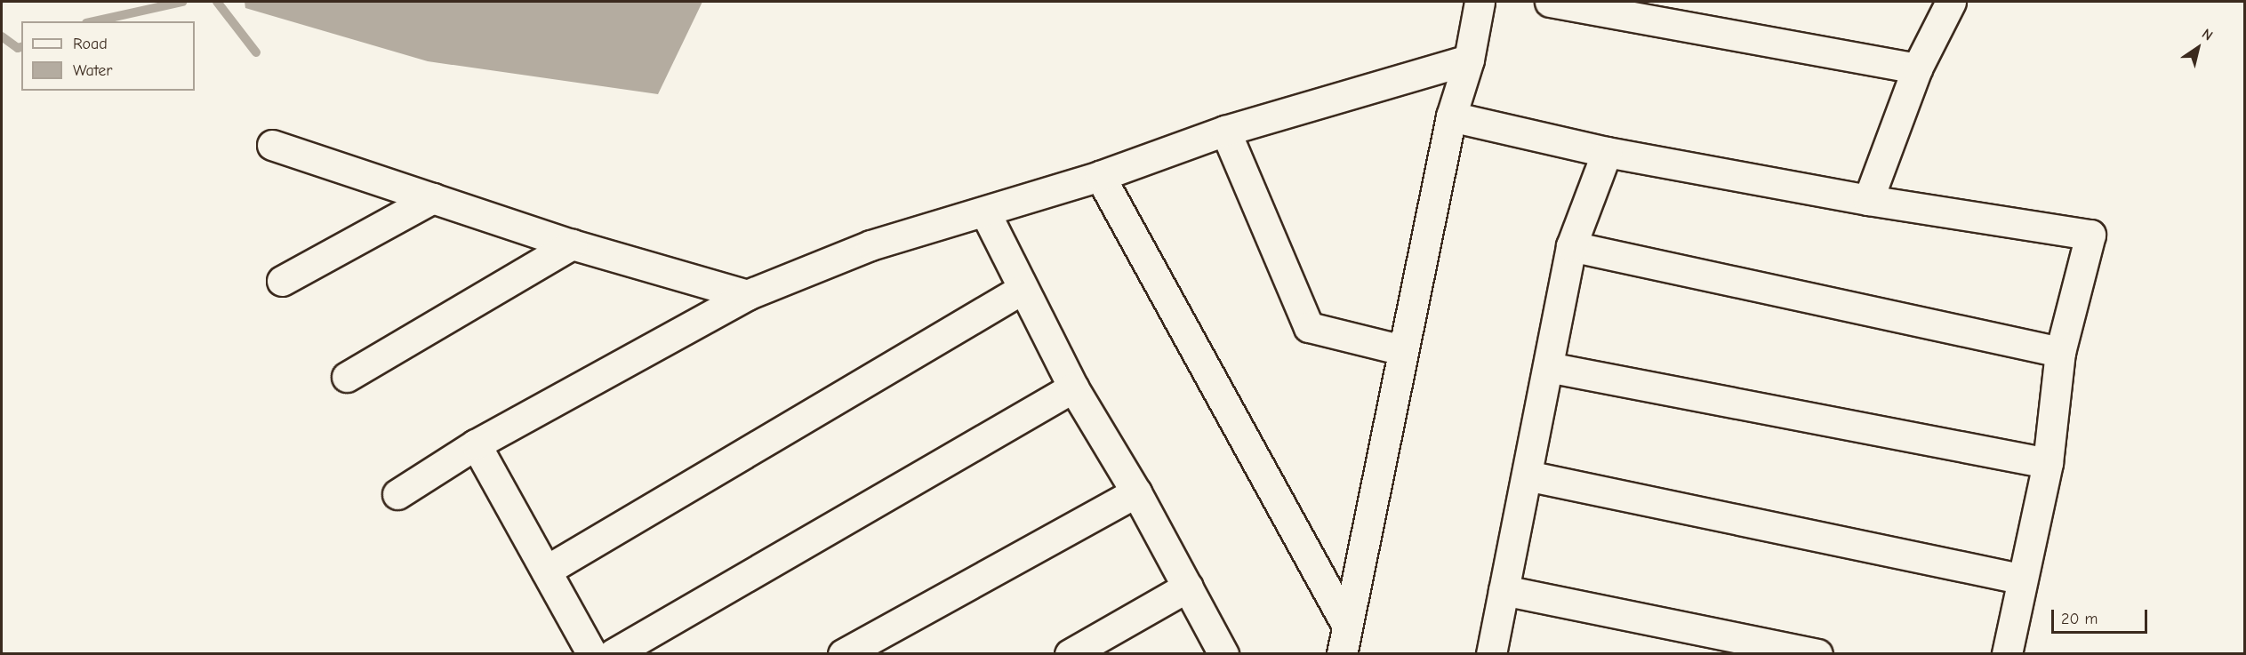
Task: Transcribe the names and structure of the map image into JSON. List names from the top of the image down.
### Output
{
  "legend": ["Road", "Water"],
  "scale_bar": "20 m",
  "north": "top right"
}
